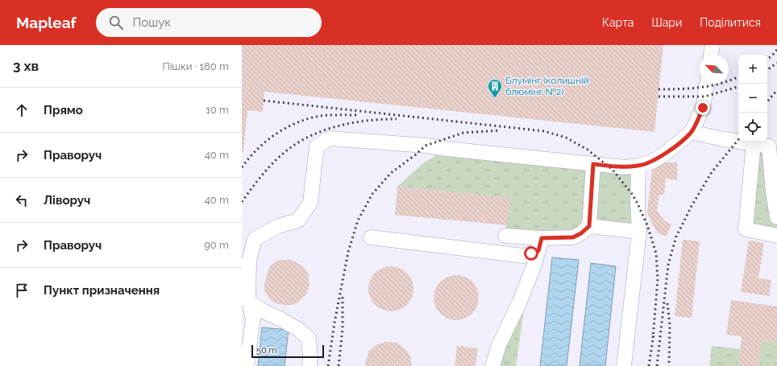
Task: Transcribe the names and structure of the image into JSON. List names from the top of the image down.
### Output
{
  "places": {
    "building": ["Блумінг (колишній блюмінг №2)"]
  },
  "scale_bar": "50 m",
  "north": "top left",
  "page": {
    "header": "Mapleaf",
    "search": "Пошук",
    "nav": ["Карта", "Шари", "Поділитися"],
    "heading": ["3 хв", "Пішки · 180 m"],
    "map_buttons": ["+", "−"],
    "list": [
      ["Прямо", "10 m"],
      ["Праворуч", "40 m"],
      ["Ліворуч", "40 m"],
      ["Праворуч", "90 m"],
      "Пункт призначення"
    ],
    "scale": "50 m"
  }
}
